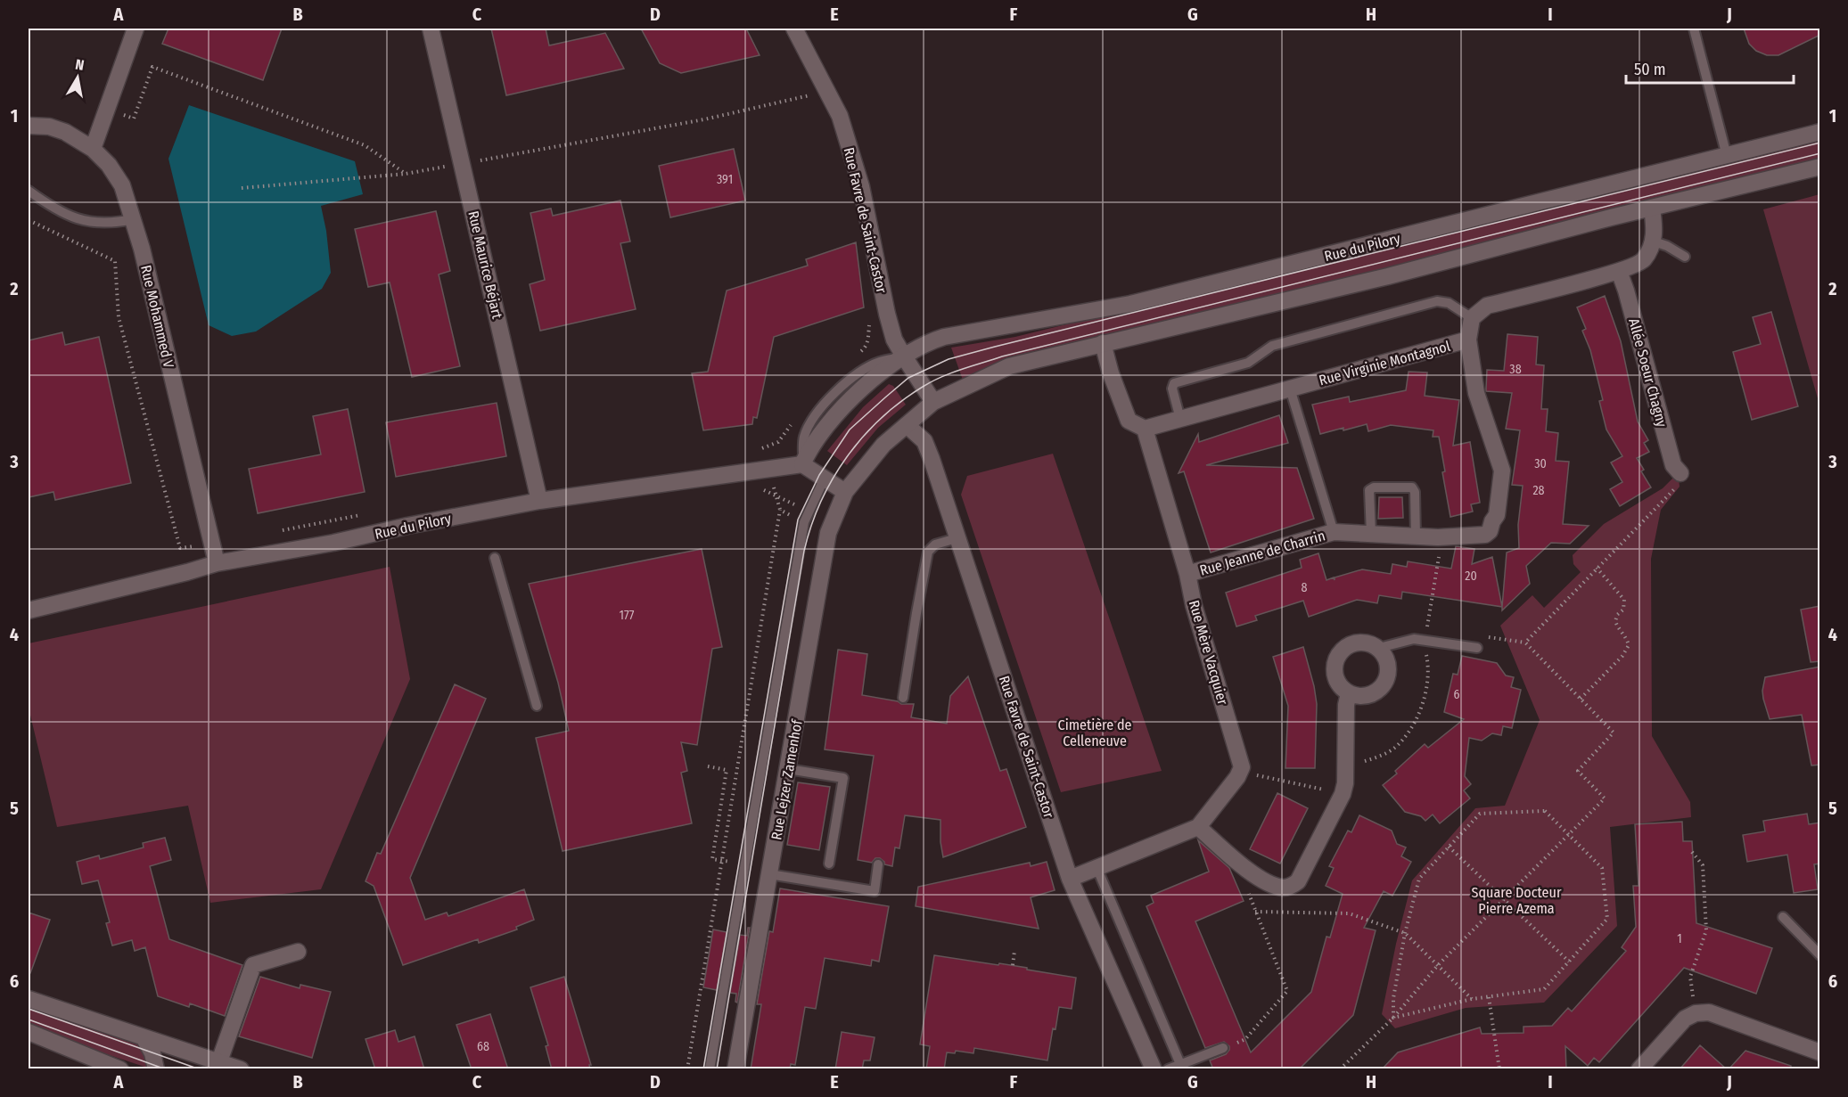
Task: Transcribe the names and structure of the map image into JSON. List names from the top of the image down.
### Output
{
  "streets": {
    "street": [
      "Rue Favre de Saint-Castor",
      "Rue du Pilory",
      "Rue Maurice Béjart",
      "Rue Mohammed V",
      "Rue Virginie Montagnol",
      "Allée Soeur Chagny",
      "Rue Jeanne de Charrin",
      "Rue Mère Vacquier",
      "Rue Lejzer Zamenhof"
    ]
  },
  "crossings": [
    ["Rue Favre de Saint-Castor", "Rue du Pilory"],
    ["Rue Favre de Saint-Castor", "Rue Lejzer Zamenhof"],
    ["Rue du Pilory", "Rue Maurice Béjart"],
    ["Rue du Pilory", "Rue Mohammed V"],
    ["Rue Virginie Montagnol", "Rue Jeanne de Charrin"],
    ["Rue Virginie Montagnol", "Rue Mère Vacquier"],
    ["Rue Jeanne de Charrin", "Rue Mère Vacquier"]
  ],
  "parks": ["Cimetière de Celleneuve", "Square Docteur Pierre Azema"],
  "house_numbers": [
    "391",
    "38",
    "30",
    "28",
    "20",
    "8",
    "177",
    "6",
    "1",
    "68"
  ],
  "scale_bar": "50 m",
  "north": "top",
  "grid": {
    "columns": [
      "A",
      "B",
      "C",
      "D",
      "E",
      "F",
      "G",
      "H",
      "I",
      "J"
    ],
    "rows": [
      "1",
      "2",
      "3",
      "4",
      "5",
      "6"
    ]
  }
}
